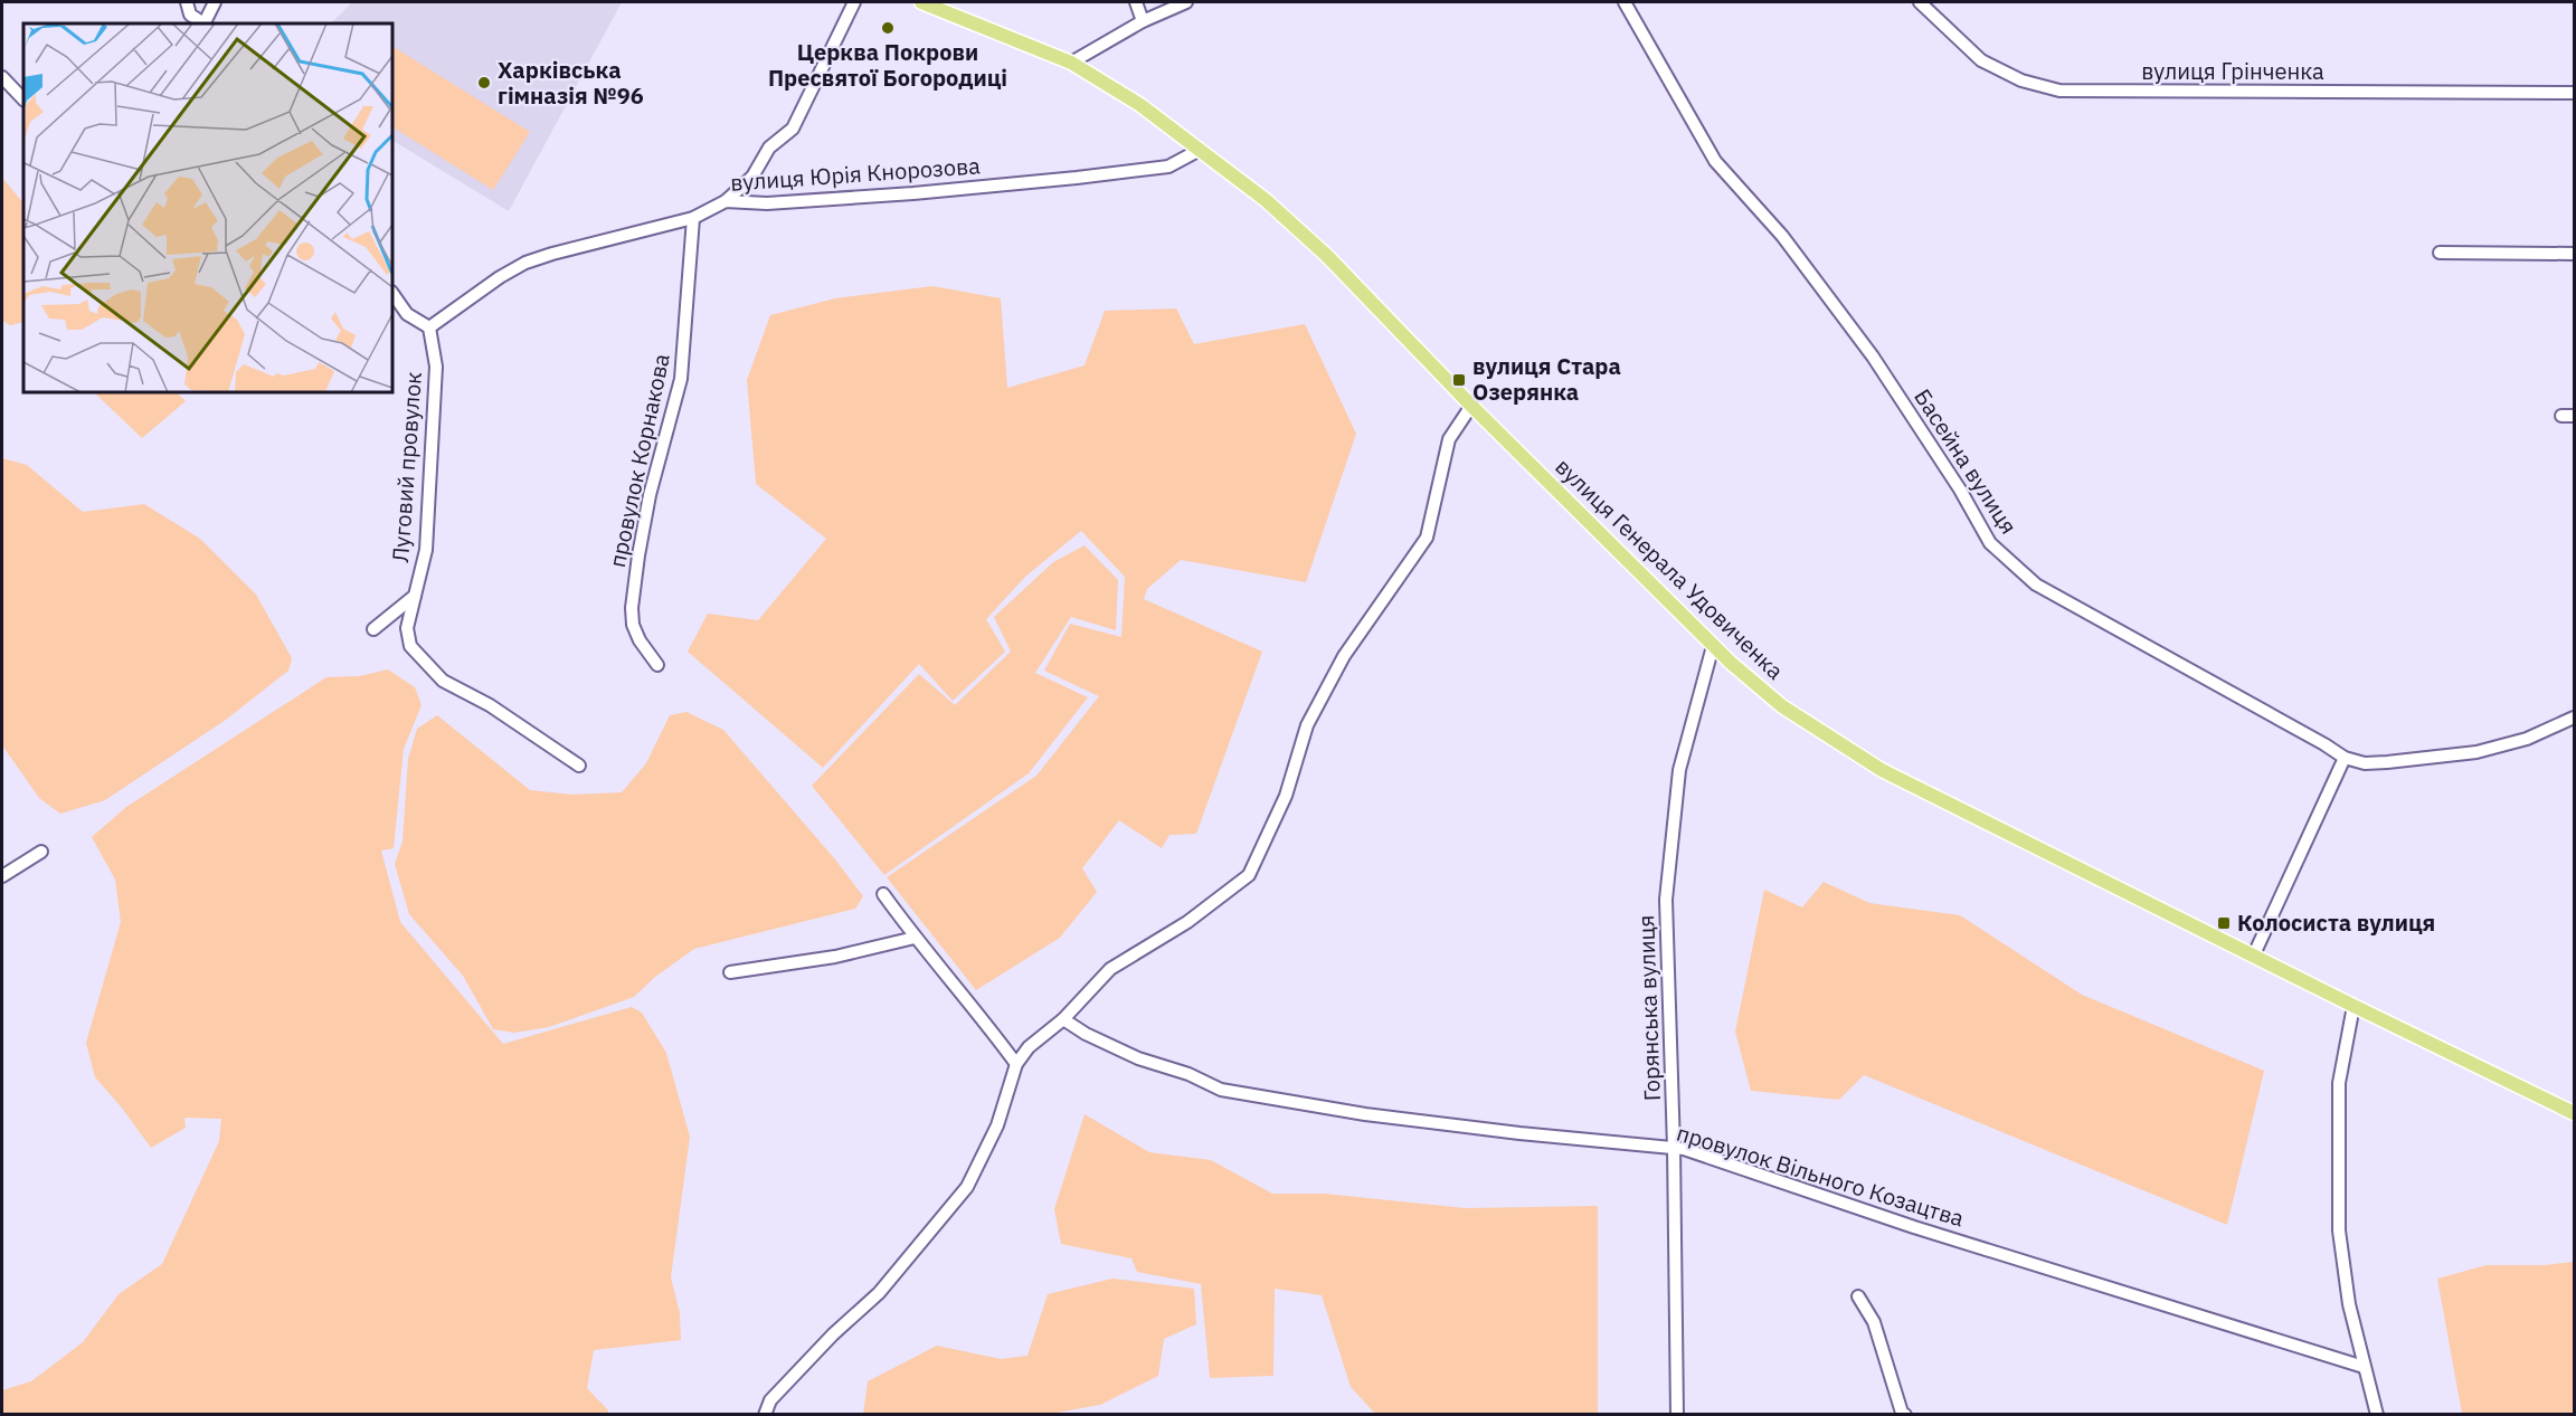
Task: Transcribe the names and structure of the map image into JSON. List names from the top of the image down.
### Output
{
  "streets": {
    "main road": ["вулиця Генерала Удовиченка"],
    "street": [
      "вулиця Грінченка",
      "вулиця Юрія Кнорозова",
      "провулок Корнакова",
      "Басейна вулиця",
      "Луговий провулок",
      "Горянська вулиця",
      "провулок Вільного Козацтва"
    ]
  },
  "crossings": [
    ["вулиця Юрія Кнорозова", "провулок Корнакова"],
    ["вулиця Юрія Кнорозова", "Луговий провулок"],
    ["вулиця Юрія Кнорозова", "вулиця Генерала Удовиченка"],
    ["вулиця Генерала Удовиченка", "Горянська вулиця"],
    ["Горянська вулиця", "провулок Вільного Козацтва"]
  ],
  "places": {
    "other": ["Церква Покрови Пресвятої Богородиці", "Харківська гімназія №96"],
    "transit": ["вулиця Стара Озерянка", "Колосиста вулиця"]
  }
}
